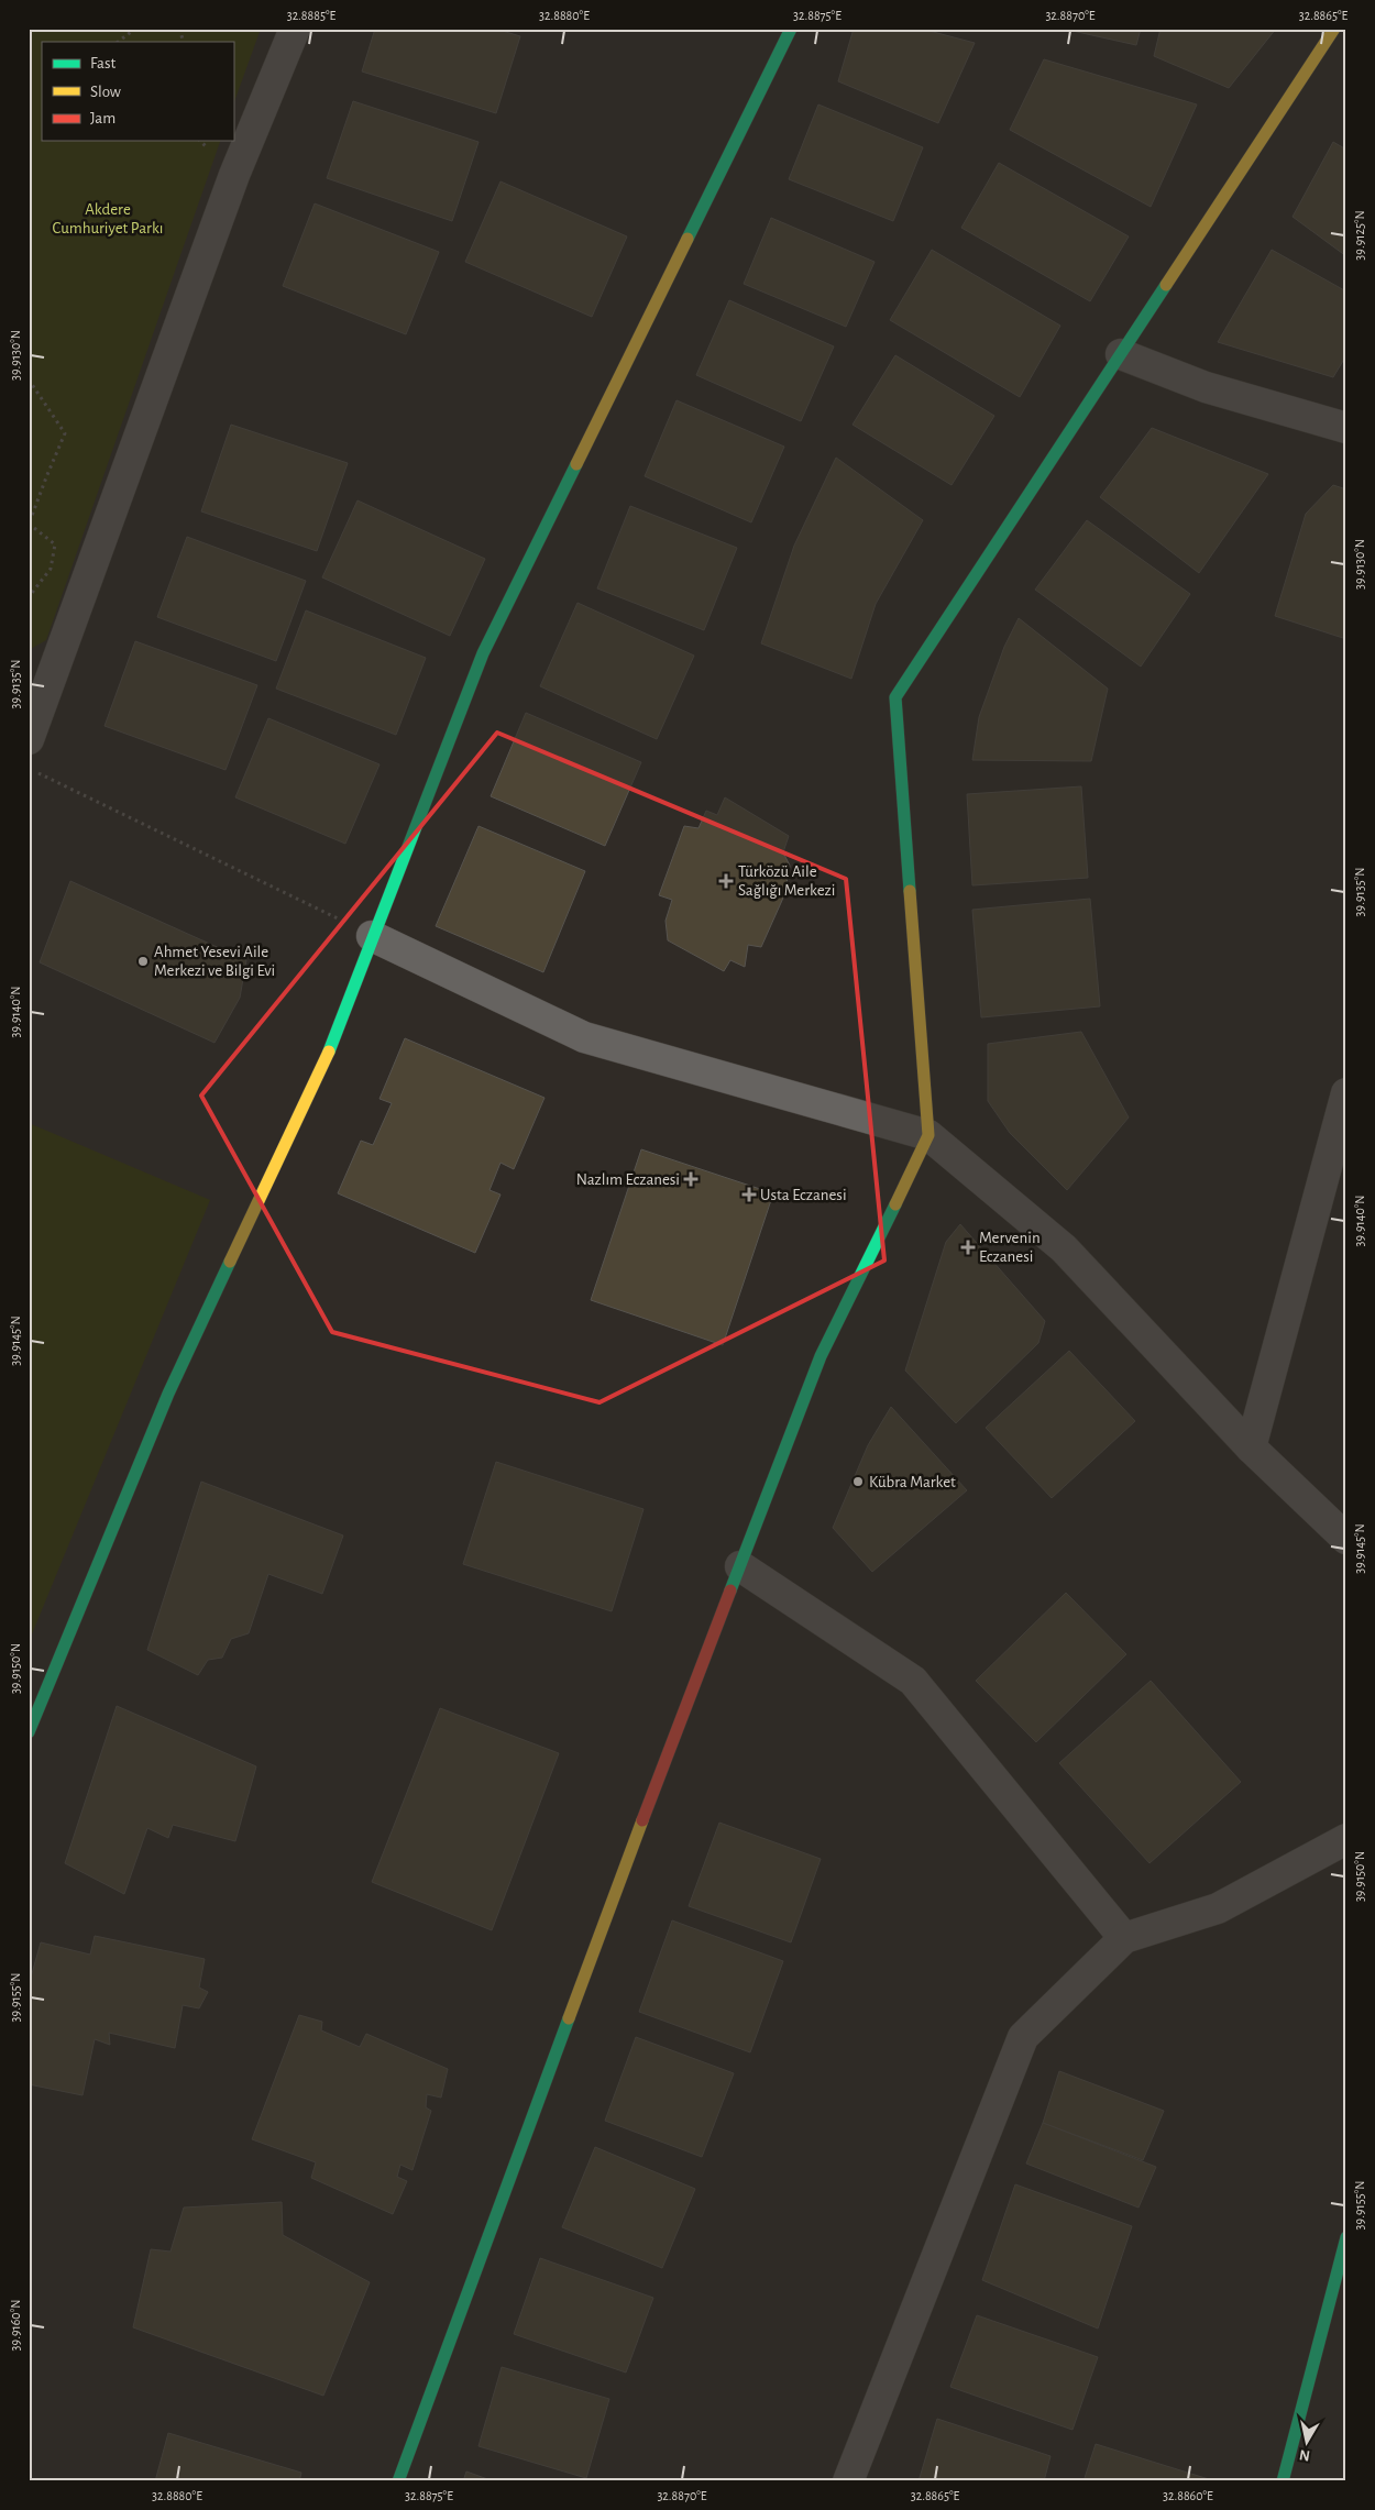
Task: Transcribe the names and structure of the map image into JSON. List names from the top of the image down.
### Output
{
  "parks": ["Akdere Cumhuriyet Parkı"],
  "places": {
    "health": [
      "Türközü Aile Sağlığı Merkezi",
      "Nazlım Eczanesi",
      "Usta Eczanesi",
      "Mervenin Eczanesi"
    ],
    "other": ["Ahmet Yesevi Aile Merkezi ve Bilgi Evi", "Kübra Market"]
  },
  "legend": ["Fast", "Slow", "Jam"],
  "north": "bottom",
  "coordinates": [
    "32.8885°E",
    "32.8880°E",
    "32.8875°E",
    "32.8870°E",
    "32.8865°E",
    "39.9125°N",
    "39.9130°N",
    "39.9135°N",
    "39.9140°N",
    "39.9145°N",
    "39.9150°N",
    "39.9155°N",
    "39.9160°N",
    "32.8860°E"
  ]
}
